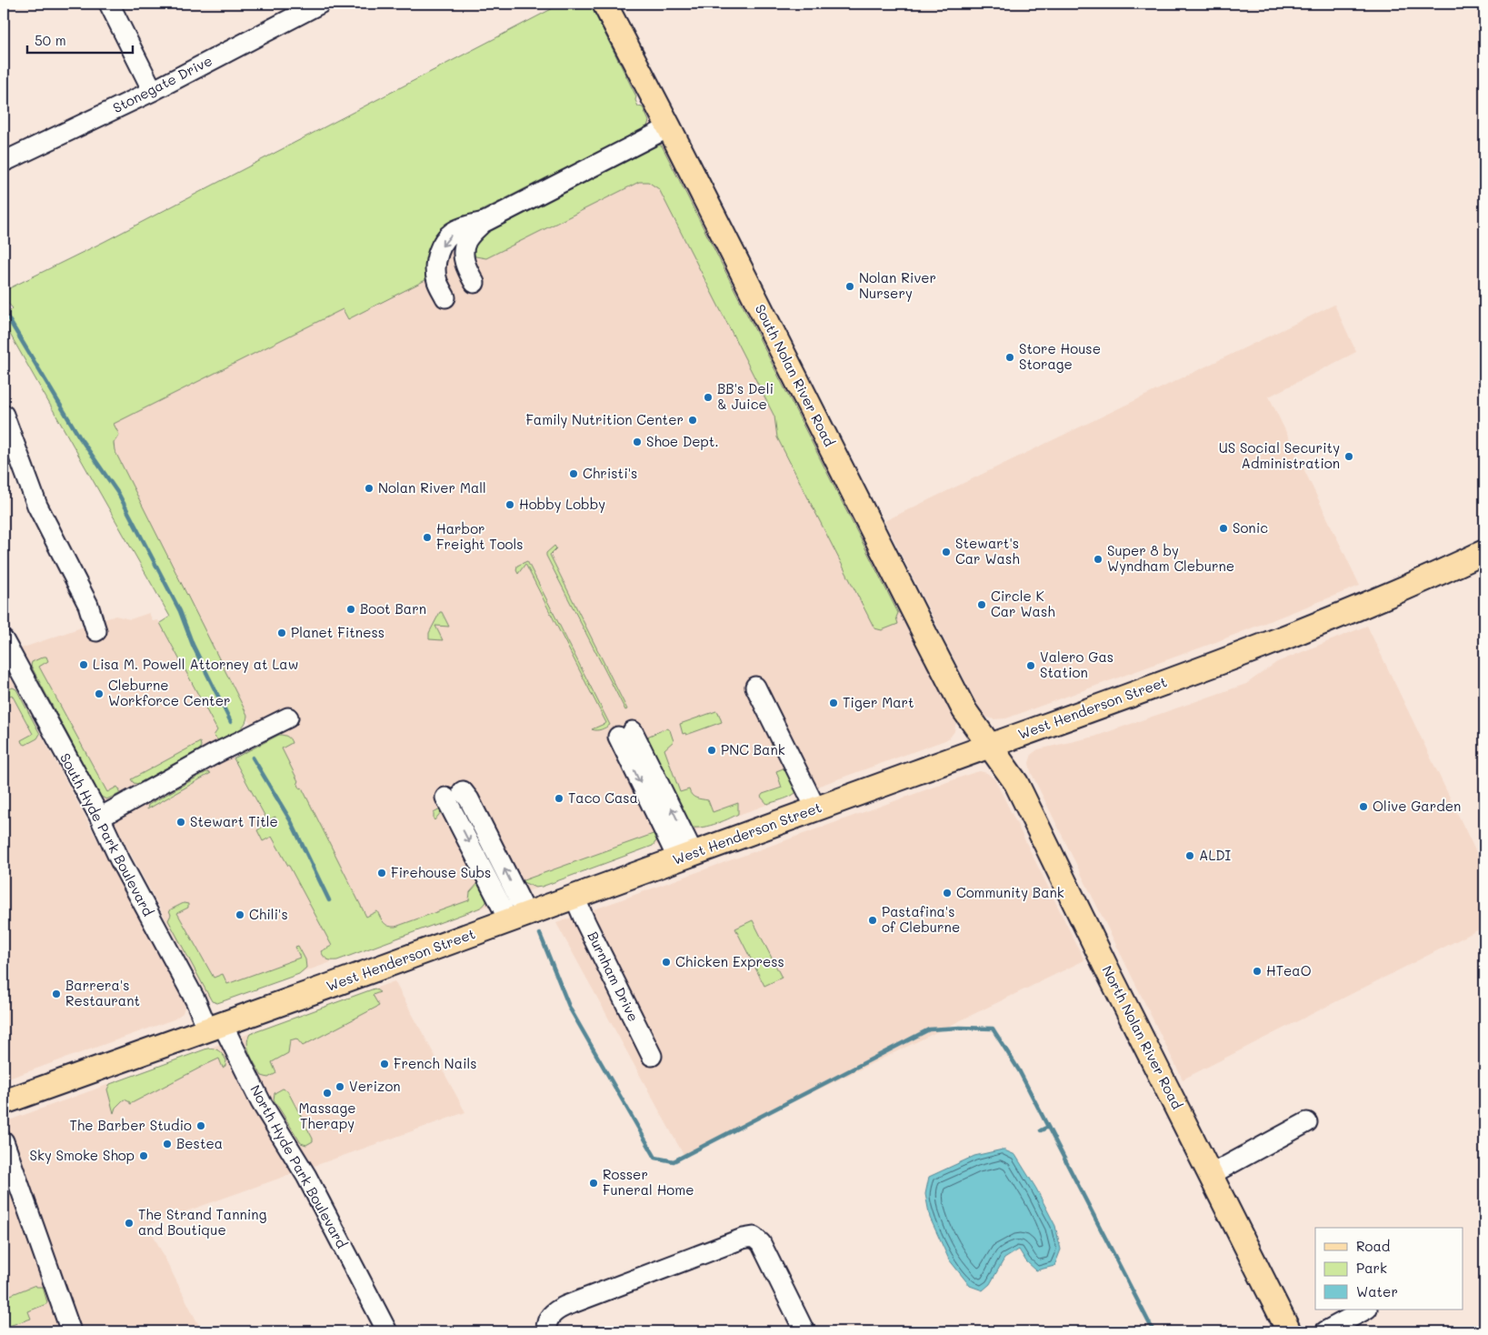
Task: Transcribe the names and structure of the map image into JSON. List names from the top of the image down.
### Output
{
  "streets": {
    "main road": ["South Nolan River Road", "West Henderson Street", "North Nolan River Road"],
    "street": [
      "Stonegate Drive",
      "South Hyde Park Boulevard",
      "Burnham Drive",
      "North Hyde Park Boulevard"
    ]
  },
  "crossings": [
    ["South Nolan River Road", "West Henderson Street"],
    ["South Nolan River Road", "North Nolan River Road"],
    ["West Henderson Street", "South Hyde Park Boulevard"],
    ["West Henderson Street", "Burnham Drive"],
    ["West Henderson Street", "North Nolan River Road"],
    ["West Henderson Street", "North Hyde Park Boulevard"],
    ["South Hyde Park Boulevard", "North Hyde Park Boulevard"]
  ],
  "places": [
    "Nolan River Nursery",
    "Store House Storage",
    "BB's Deli & Juice",
    "Family Nutrition Center",
    "Shoe Dept.",
    "US Social Security Administration",
    "Christi's",
    "Nolan River Mall",
    "Hobby Lobby",
    "Sonic",
    "Harbor Freight Tools",
    "Stewart's Car Wash",
    "Super 8 by Wyndham Cleburne",
    "Circle K Car Wash",
    "Boot Barn",
    "Planet Fitness",
    "Lisa M. Powell Attorney at Law",
    "Valero Gas Station",
    "Cleburne Workforce Center",
    "Tiger Mart",
    "PNC Bank",
    "Taco Casa",
    "Olive Garden",
    "Stewart Title",
    "ALDI",
    "Firehouse Subs",
    "Community Bank",
    "Chili's",
    "Pastafina's of Cleburne",
    "Chicken Express",
    "HTeaO",
    "Barrera's Restaurant",
    "French Nails",
    "Verizon",
    "Massage Therapy",
    "The Barber Studio",
    "Bestea",
    "Sky Smoke Shop",
    "Rosser Funeral Home",
    "The Strand Tanning and Boutique"
  ],
  "legend": ["Road", "Park", "Water"],
  "scale_bar": "50 m"
}
